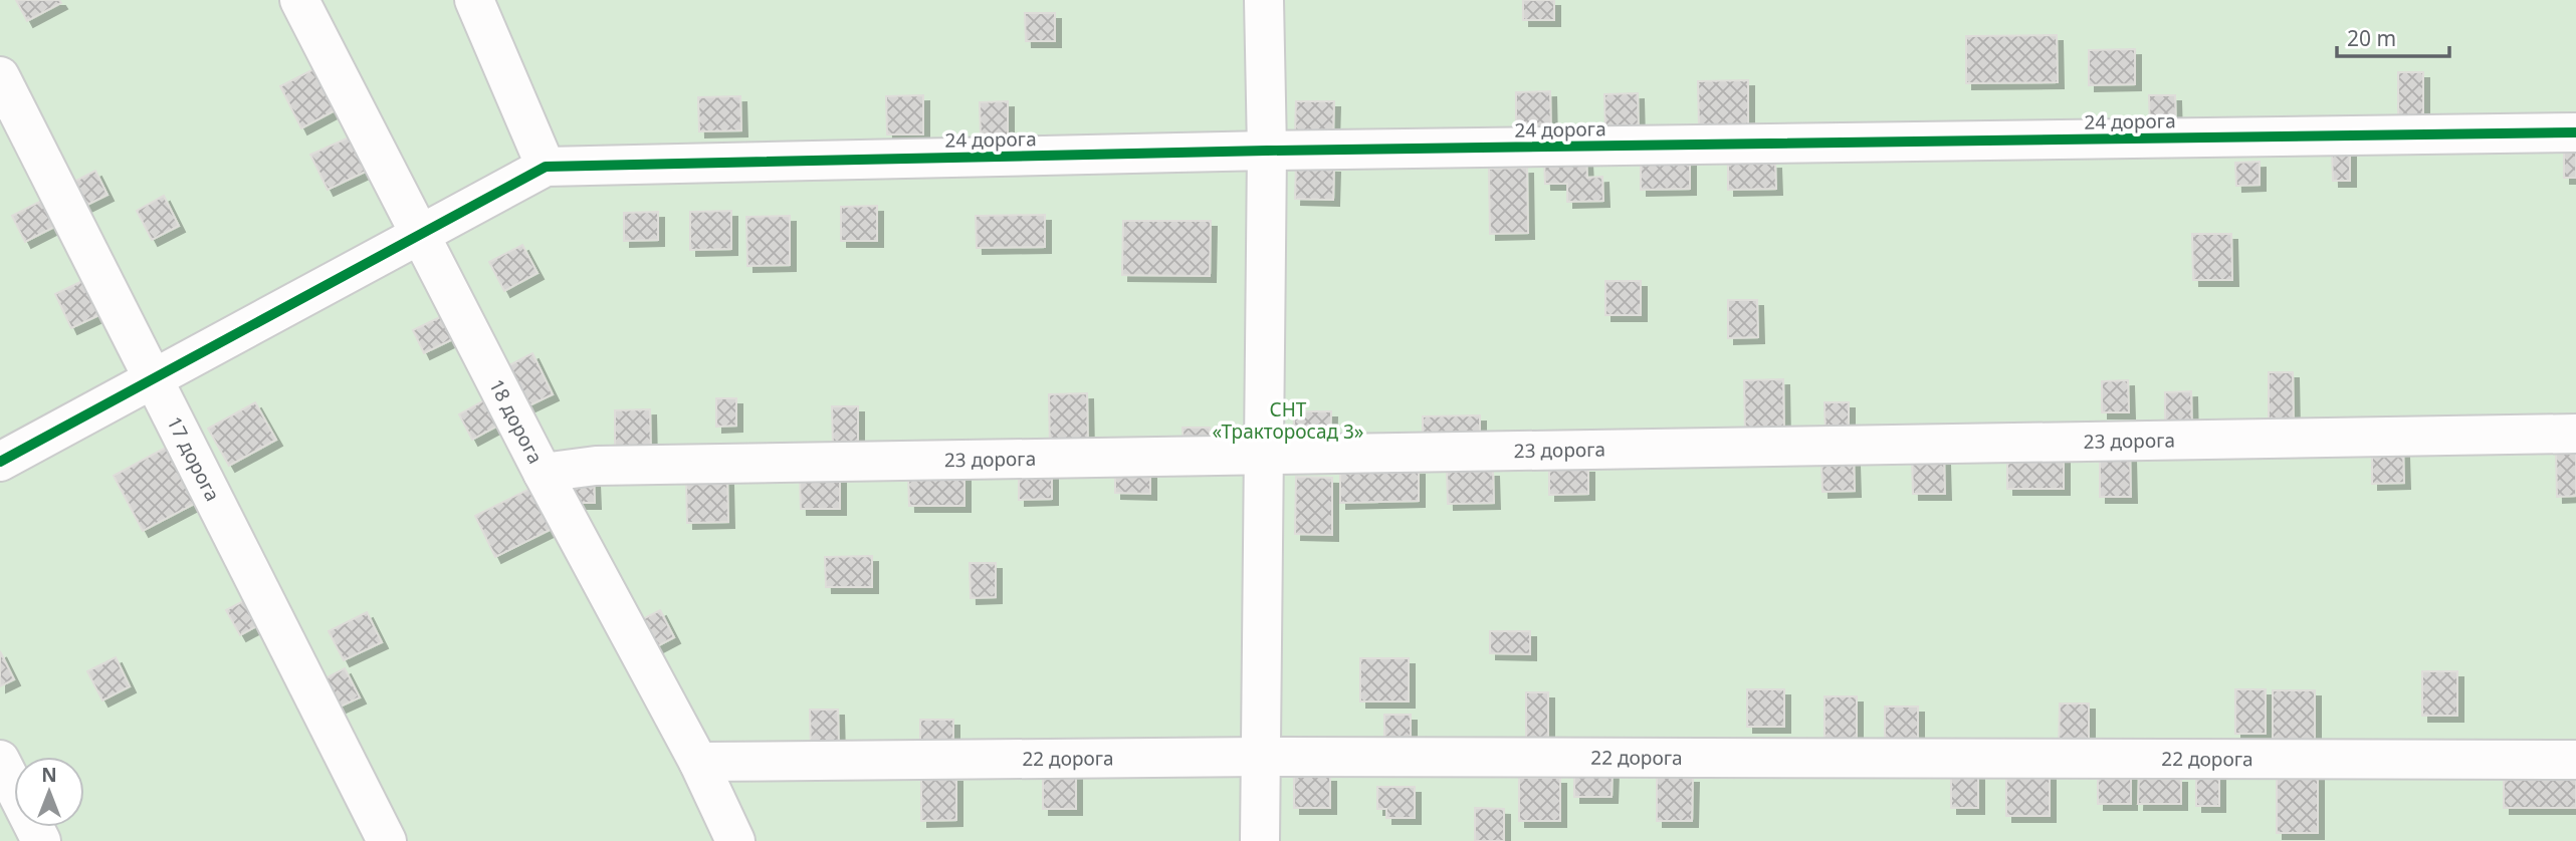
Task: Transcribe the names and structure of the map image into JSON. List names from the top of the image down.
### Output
{
  "streets": {
    "street": [
      "24 дорога",
      "18 дорога",
      "23 дорога",
      "17 дорога",
      "22 дорога"
    ]
  },
  "crossings": [
    ["18 дорога", "23 дорога"],
    ["18 дорога", "22 дорога"]
  ],
  "parks": ["СНТ «Тракторосад 3»"],
  "scale_bar": "20 m",
  "north": "top"
}
